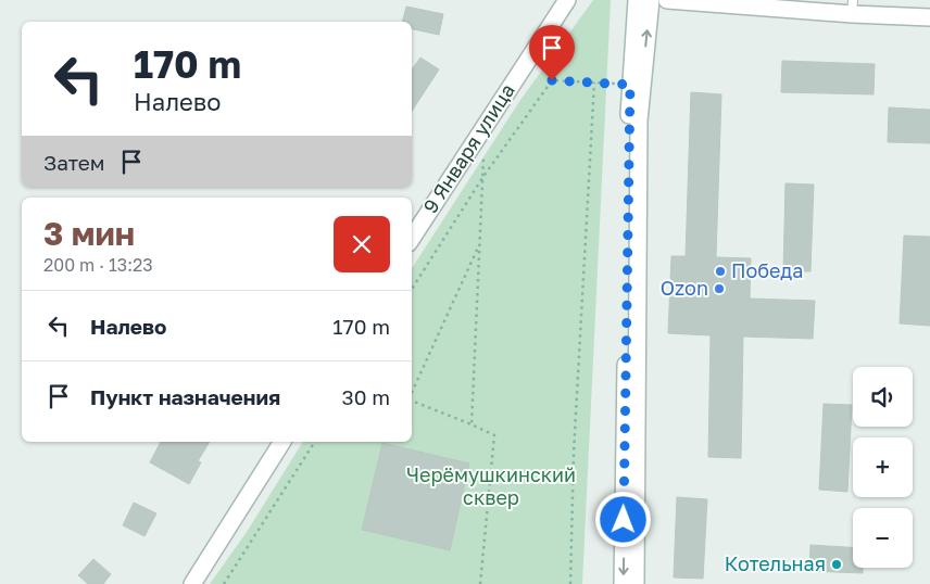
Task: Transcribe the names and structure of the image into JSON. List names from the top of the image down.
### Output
{
  "streets": {
    "main road": ["9 Января улица"]
  },
  "parks": ["Черёмушкинский сквер"],
  "places": ["Победа", "Ozon", "Котельная"],
  "page": {
    "turn": ["170 m", "Налево"],
    "then": "Затем",
    "heading": ["3 мин", "200 m · 13:23"],
    "list": [
      {
        "name": "Налево",
        "value": "170 m"
      },
      {
        "name": "Пункт назначения",
        "value": "30 m"
      }
    ],
    "map_buttons": ["+", "−"]
  }
}
